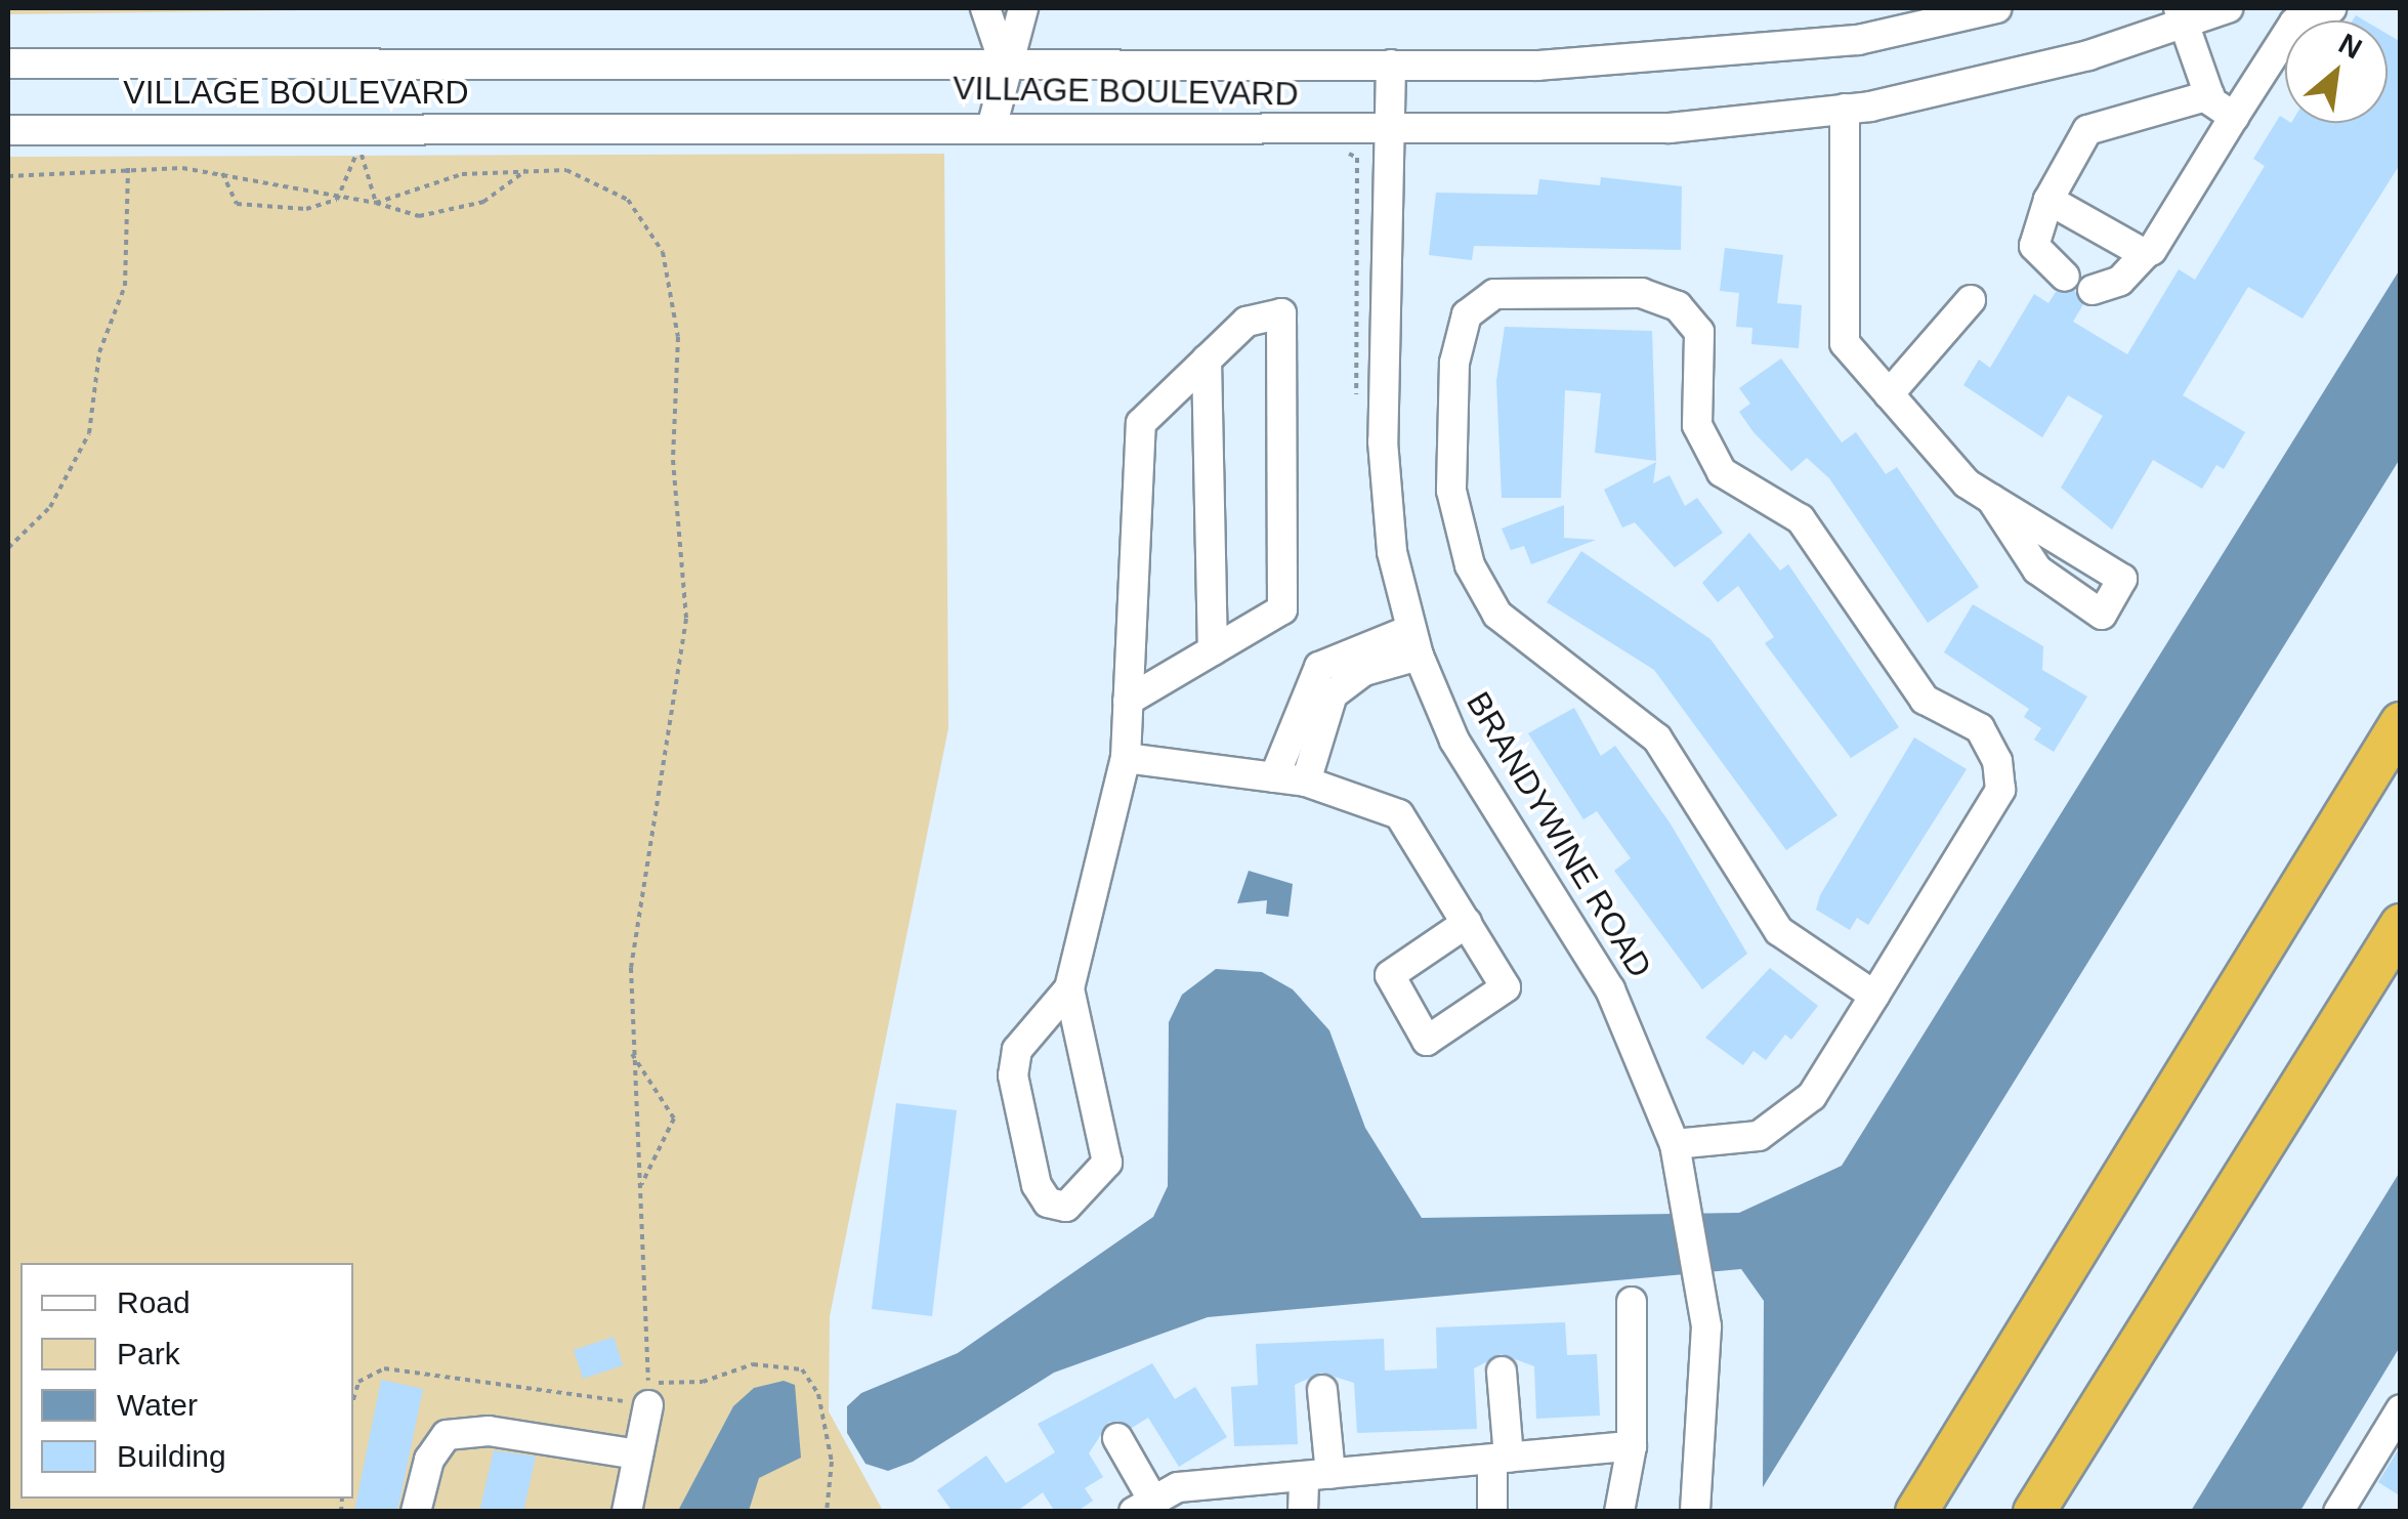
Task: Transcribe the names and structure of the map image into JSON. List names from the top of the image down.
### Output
{
  "streets": {
    "street": ["VILLAGE BOULEVARD", "BRANDYWINE ROAD"]
  },
  "crossings": [
    ["VILLAGE BOULEVARD", "BRANDYWINE ROAD"]
  ],
  "legend": [
    "Road",
    "Park",
    "Water",
    "Building"
  ],
  "north": "top right"
}
